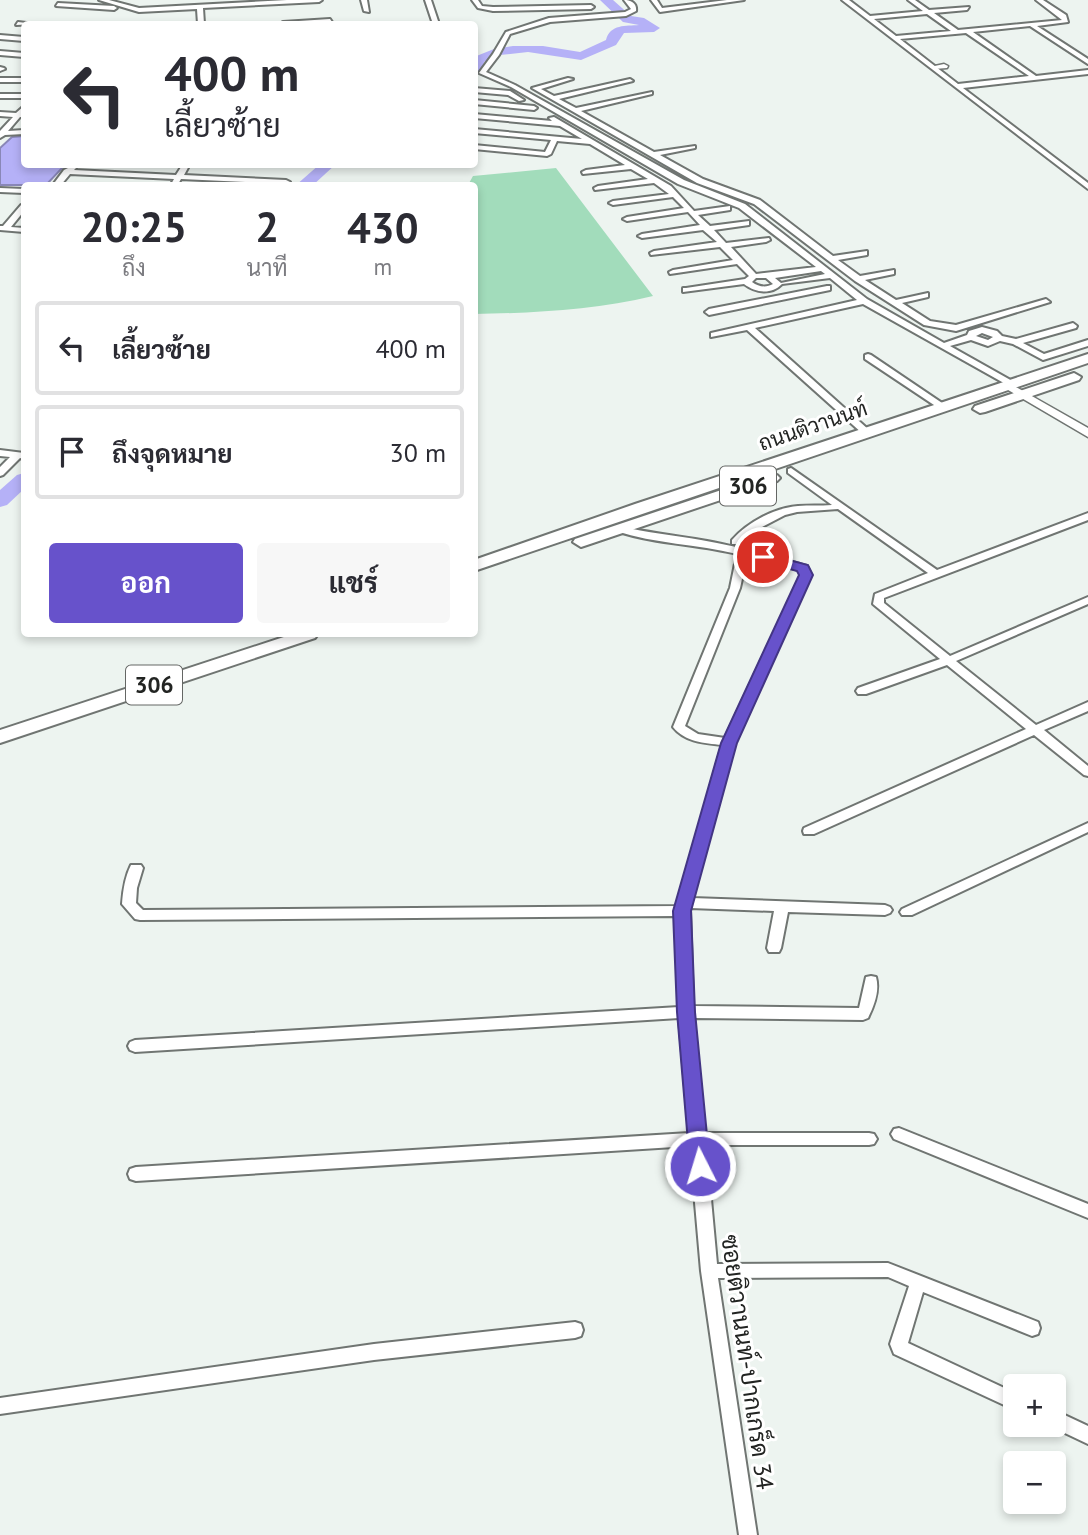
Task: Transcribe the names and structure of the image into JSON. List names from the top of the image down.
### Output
{
  "streets": {
    "main road": ["ถนนติวานนท์", "306"],
    "street": ["ซอยติวานนท์-ปากเกร็ด 34"]
  },
  "crossings": [
    ["ถนนติวานนท์", "ซอยติวานนท์-ปากเกร็ด 34"]
  ],
  "page": {
    "turn": ["400 m", "เลี้ยวซ้าย"],
    "eta": [
      "20:25",
      "ถึง",
      "2",
      "นาที",
      "430",
      "m"
    ],
    "list": [
      {
        "name": "เลี้ยวซ้าย",
        "value": "400 m"
      },
      {
        "name": "ถึงจุดหมาย",
        "value": "30 m"
      }
    ],
    "buttons": ["ออก", "แชร์"],
    "map_buttons": ["+", "−"]
  }
}
